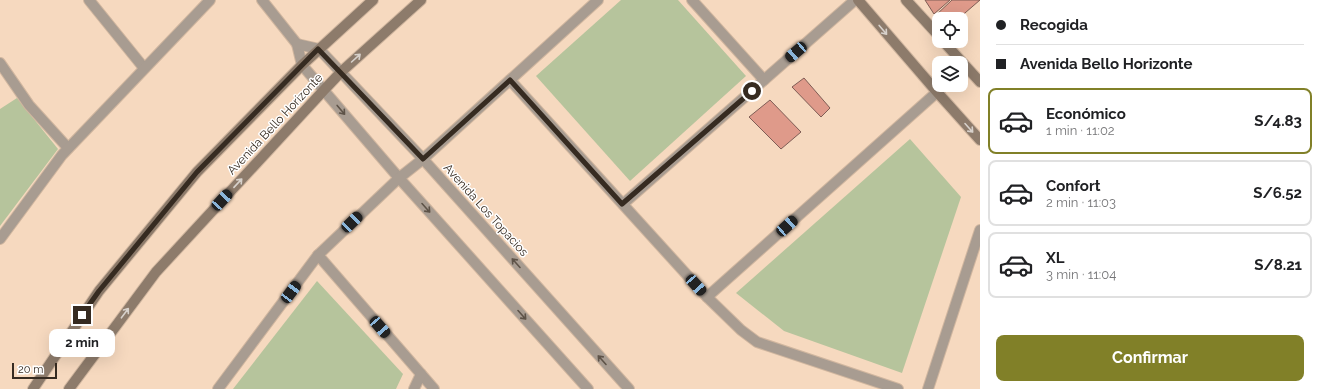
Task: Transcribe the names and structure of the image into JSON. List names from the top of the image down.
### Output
{
  "streets": {
    "street": ["Avenida Bello Horizonte", "Avenida Los Topacios"]
  },
  "crossings": [
    ["Avenida Bello Horizonte", "Avenida Los Topacios"]
  ],
  "scale_bar": "20 m",
  "page": {
    "banner": ["Recogida", "Avenida Bello Horizonte"],
    "list": [
      {
        "name": "Económico",
        "note": "1 min · 11:02",
        "value": "S/4.83"
      },
      {
        "name": "Confort",
        "note": "2 min · 11:03",
        "value": "S/6.52"
      },
      {
        "name": "XL",
        "note": "3 min · 11:04",
        "value": "S/8.21"
      }
    ],
    "buttons": "Confirmar",
    "bubble": "2 min",
    "scale": "20 m"
  }
}
